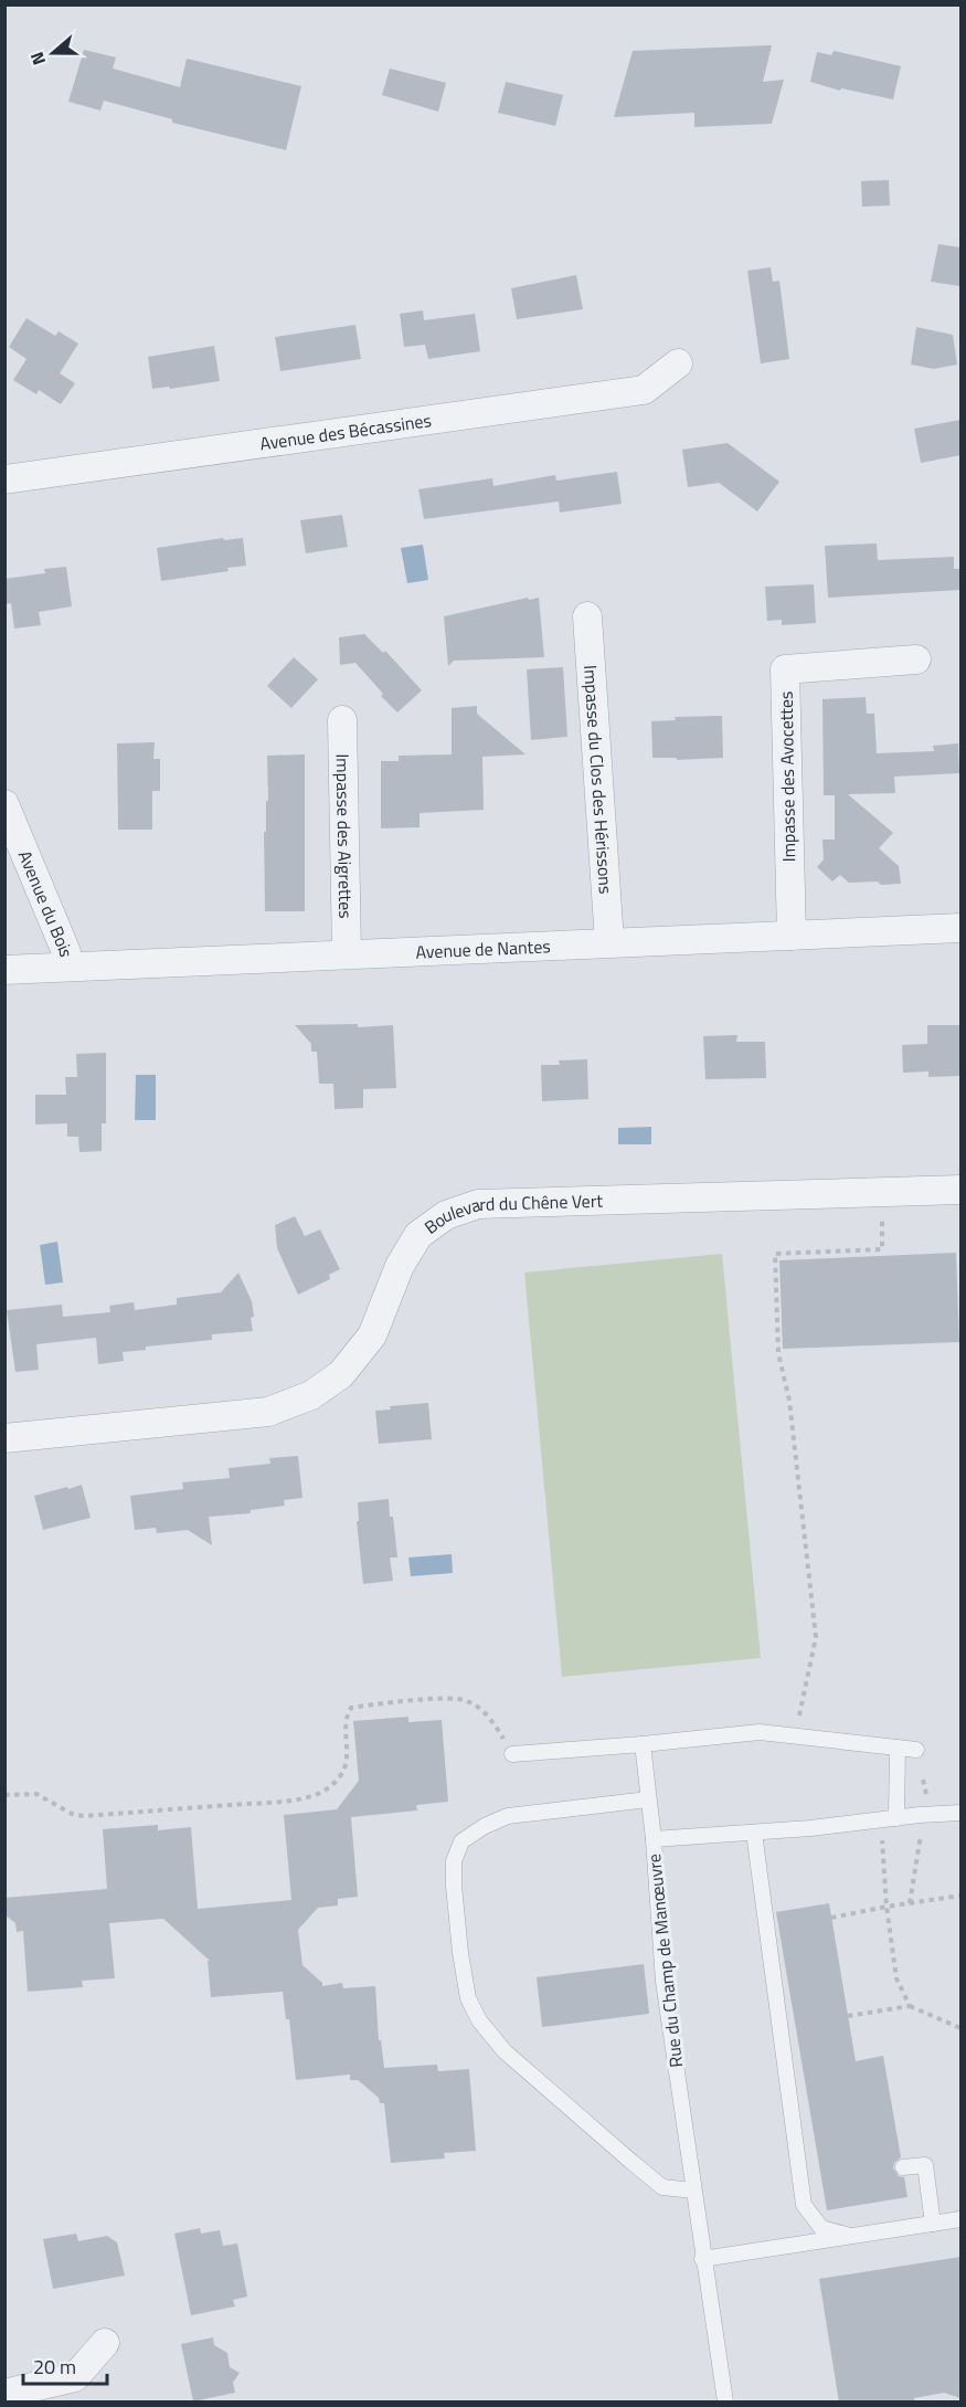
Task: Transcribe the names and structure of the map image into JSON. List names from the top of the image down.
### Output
{
  "streets": {
    "street": [
      "Avenue des Bécassines",
      "Impasse des Avocettes",
      "Impasse du Clos des Hérissons",
      "Impasse des Aigrettes",
      "Avenue du Bois",
      "Avenue de Nantes",
      "Boulevard du Chêne Vert"
    ],
    "lane": ["Rue du Champ de Manœuvre"]
  },
  "crossings": [
    ["Impasse des Avocettes", "Avenue de Nantes"],
    ["Impasse du Clos des Hérissons", "Avenue de Nantes"],
    ["Impasse des Aigrettes", "Avenue de Nantes"],
    ["Avenue du Bois", "Avenue de Nantes"]
  ],
  "scale_bar": "20 m",
  "north": "left"
}
